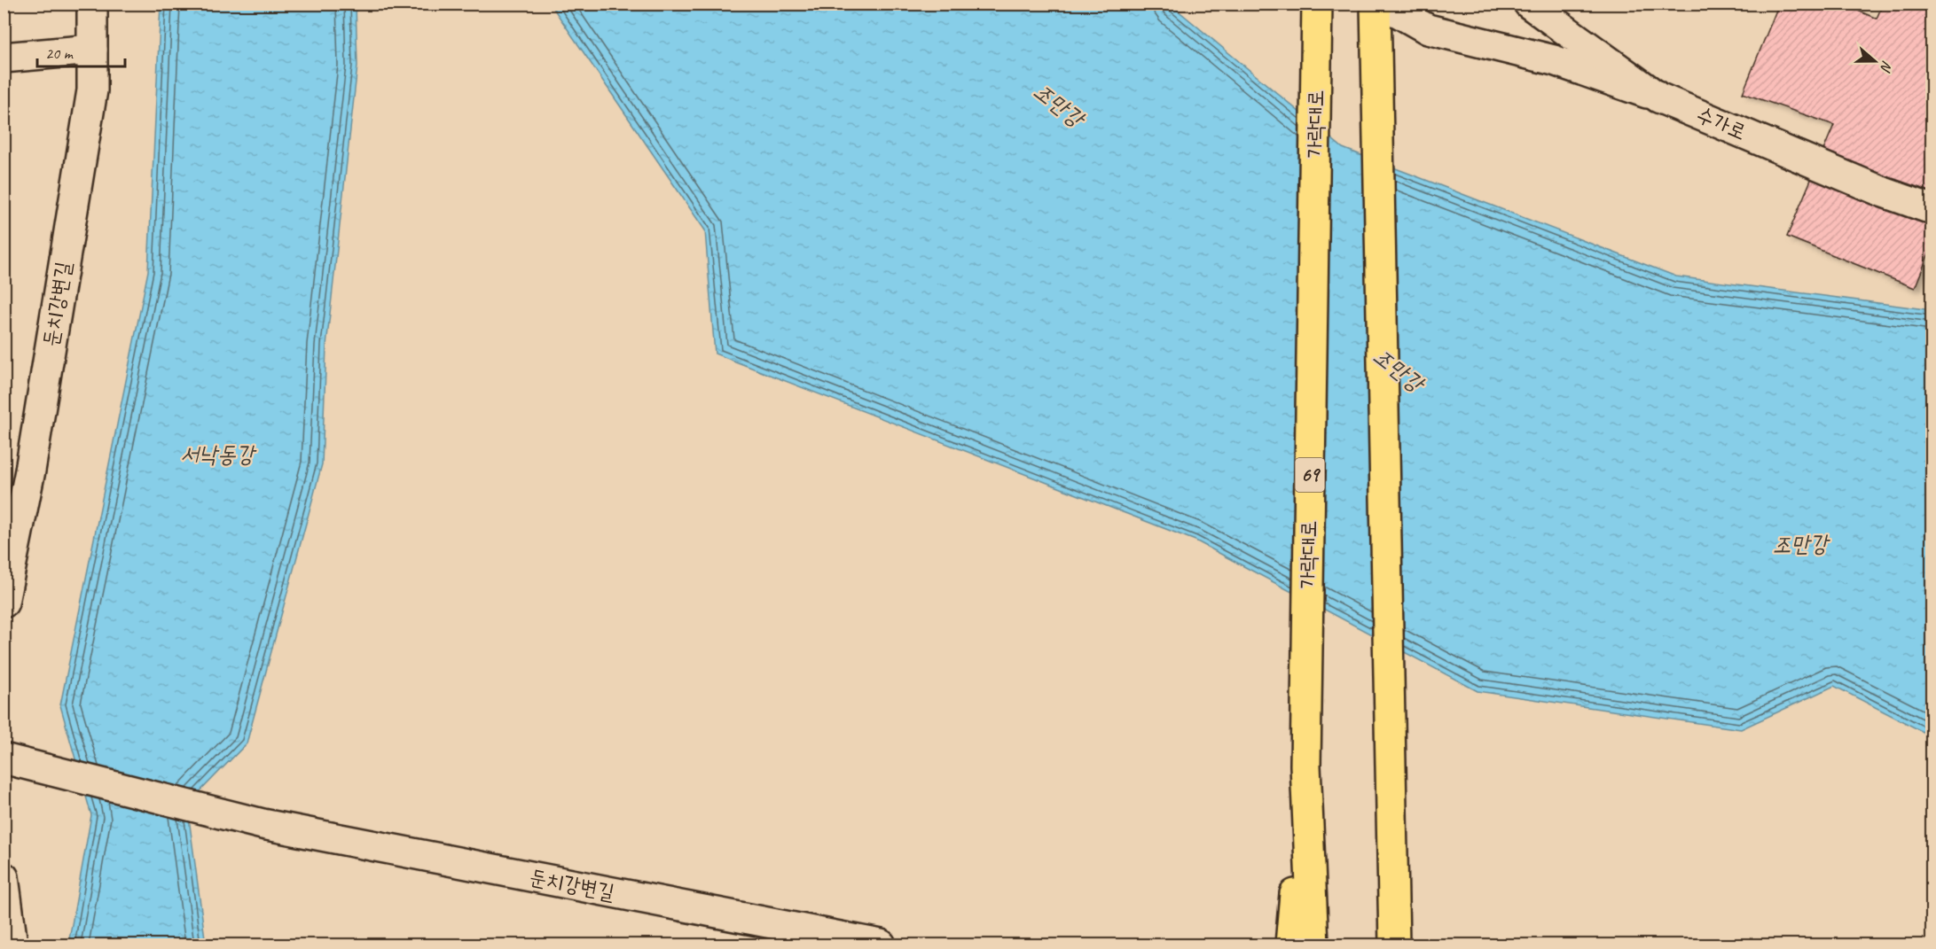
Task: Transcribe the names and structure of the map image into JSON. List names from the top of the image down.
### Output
{
  "streets": {
    "main road": ["가락대로", "69"],
    "street": ["수가로", "둔치강변길"]
  },
  "water": ["조만강", "서낙동강"],
  "scale_bar": "20 m",
  "north": "right"
}
